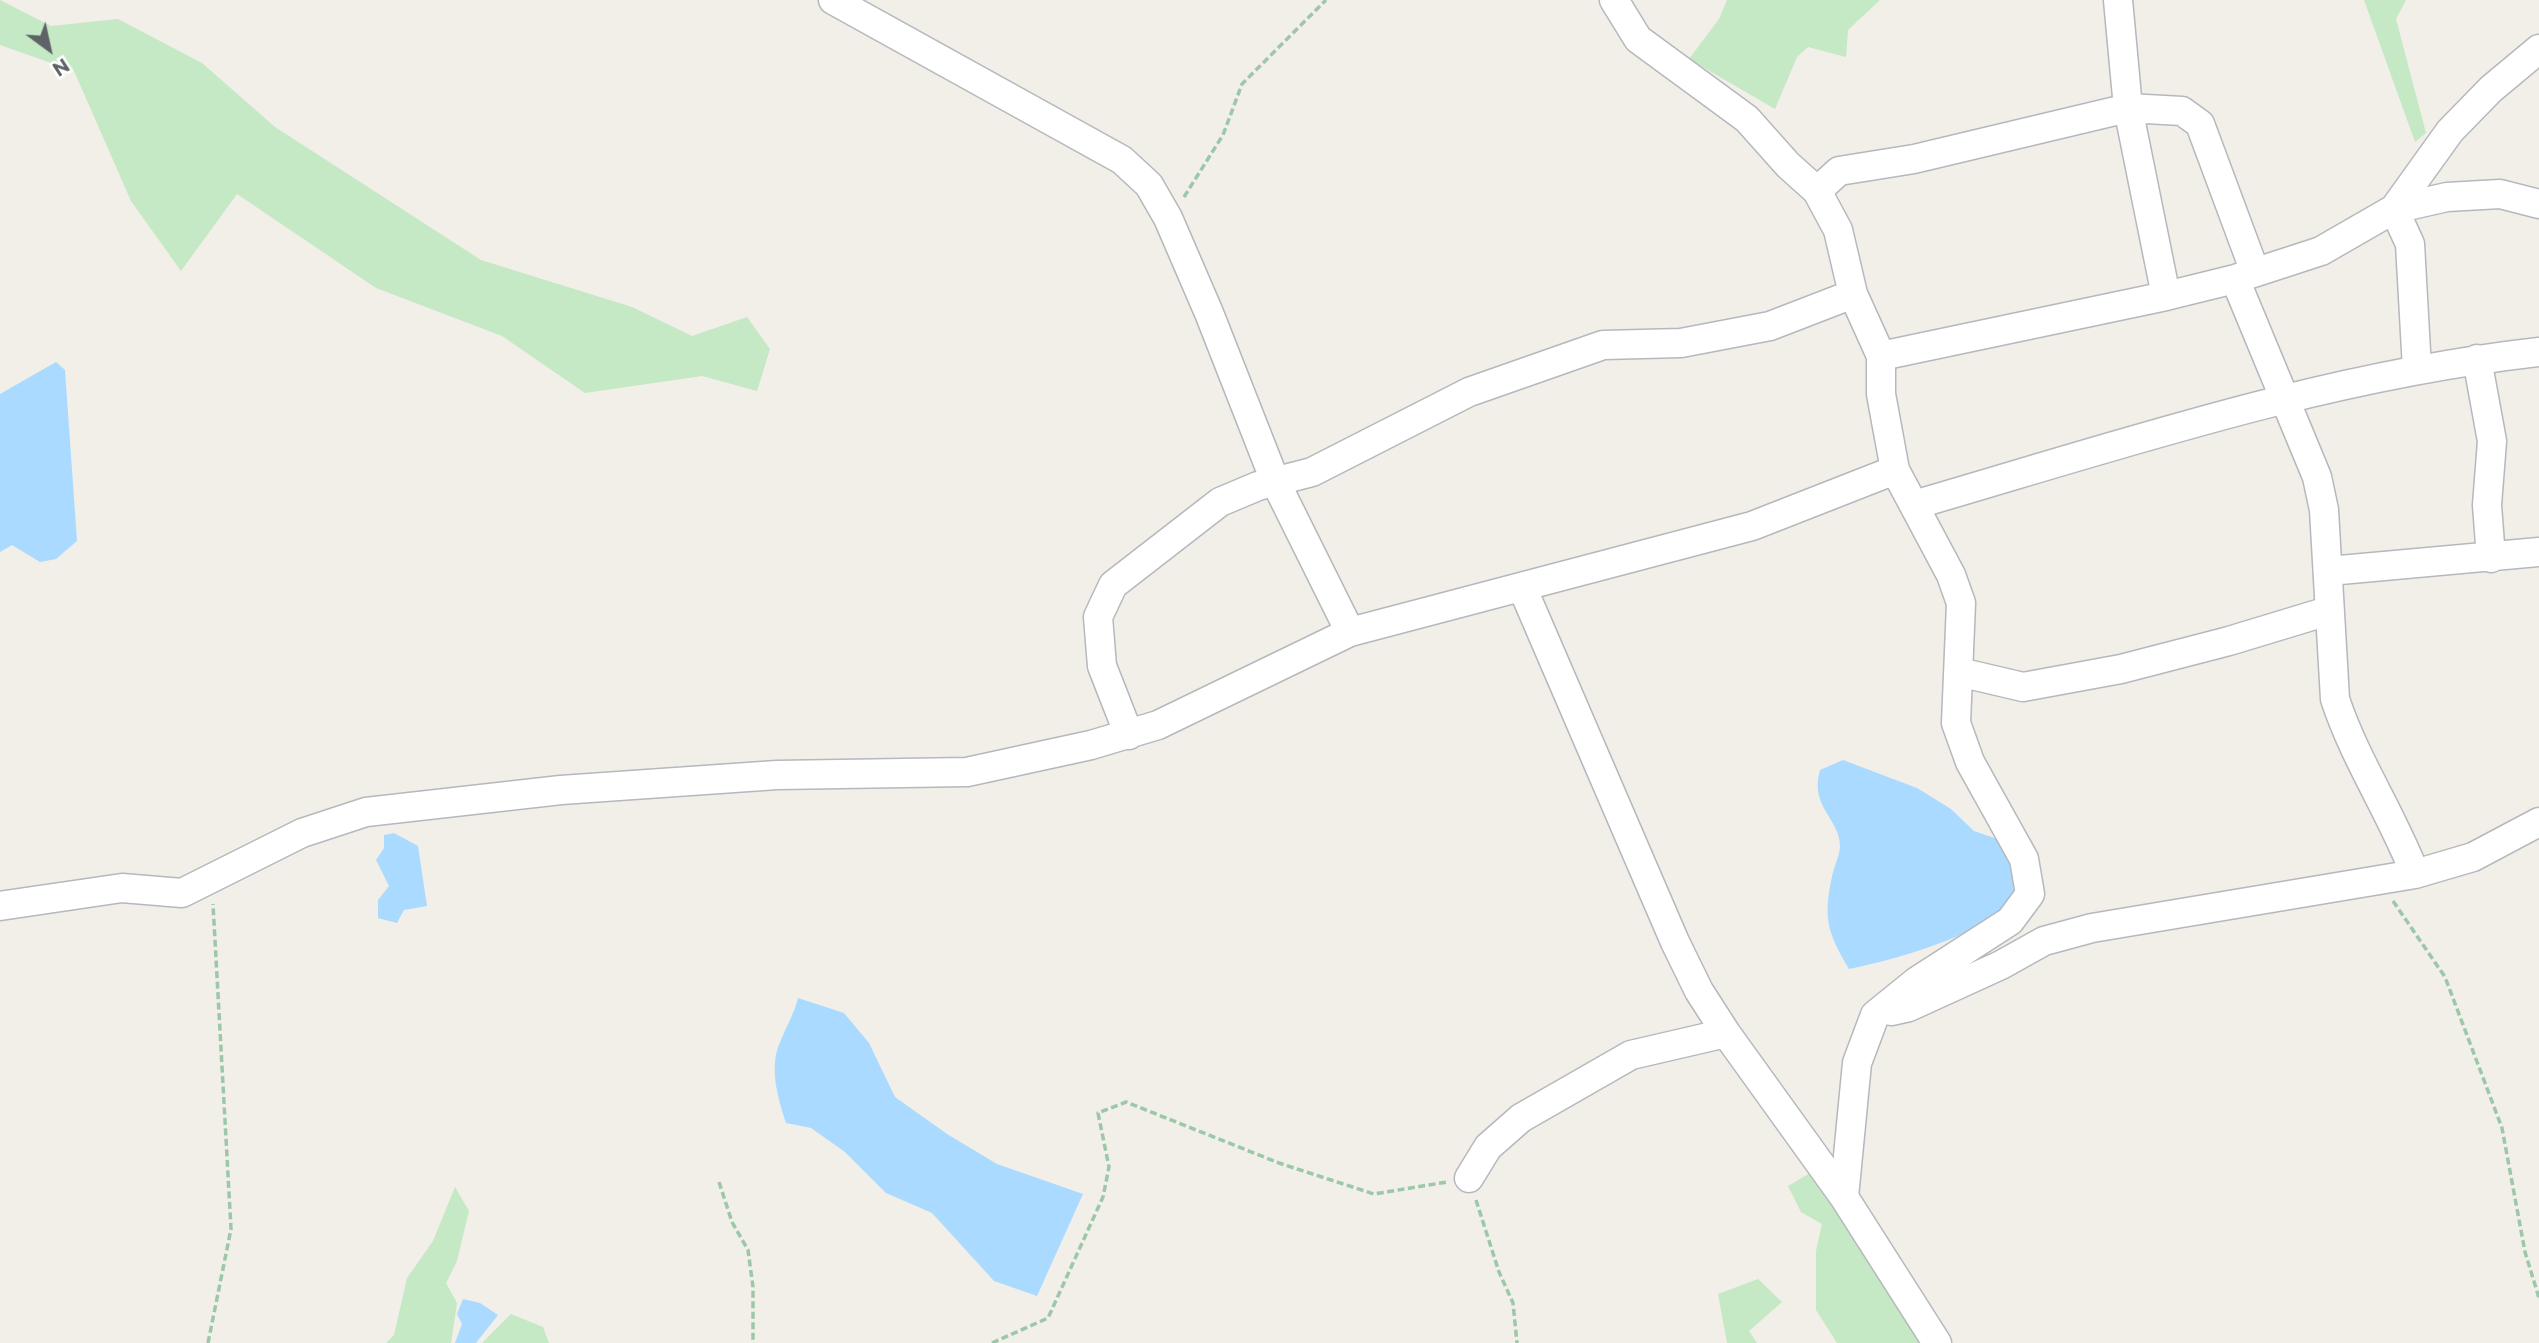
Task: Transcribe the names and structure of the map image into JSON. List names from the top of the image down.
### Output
{
  "north": "bottom right"
}
